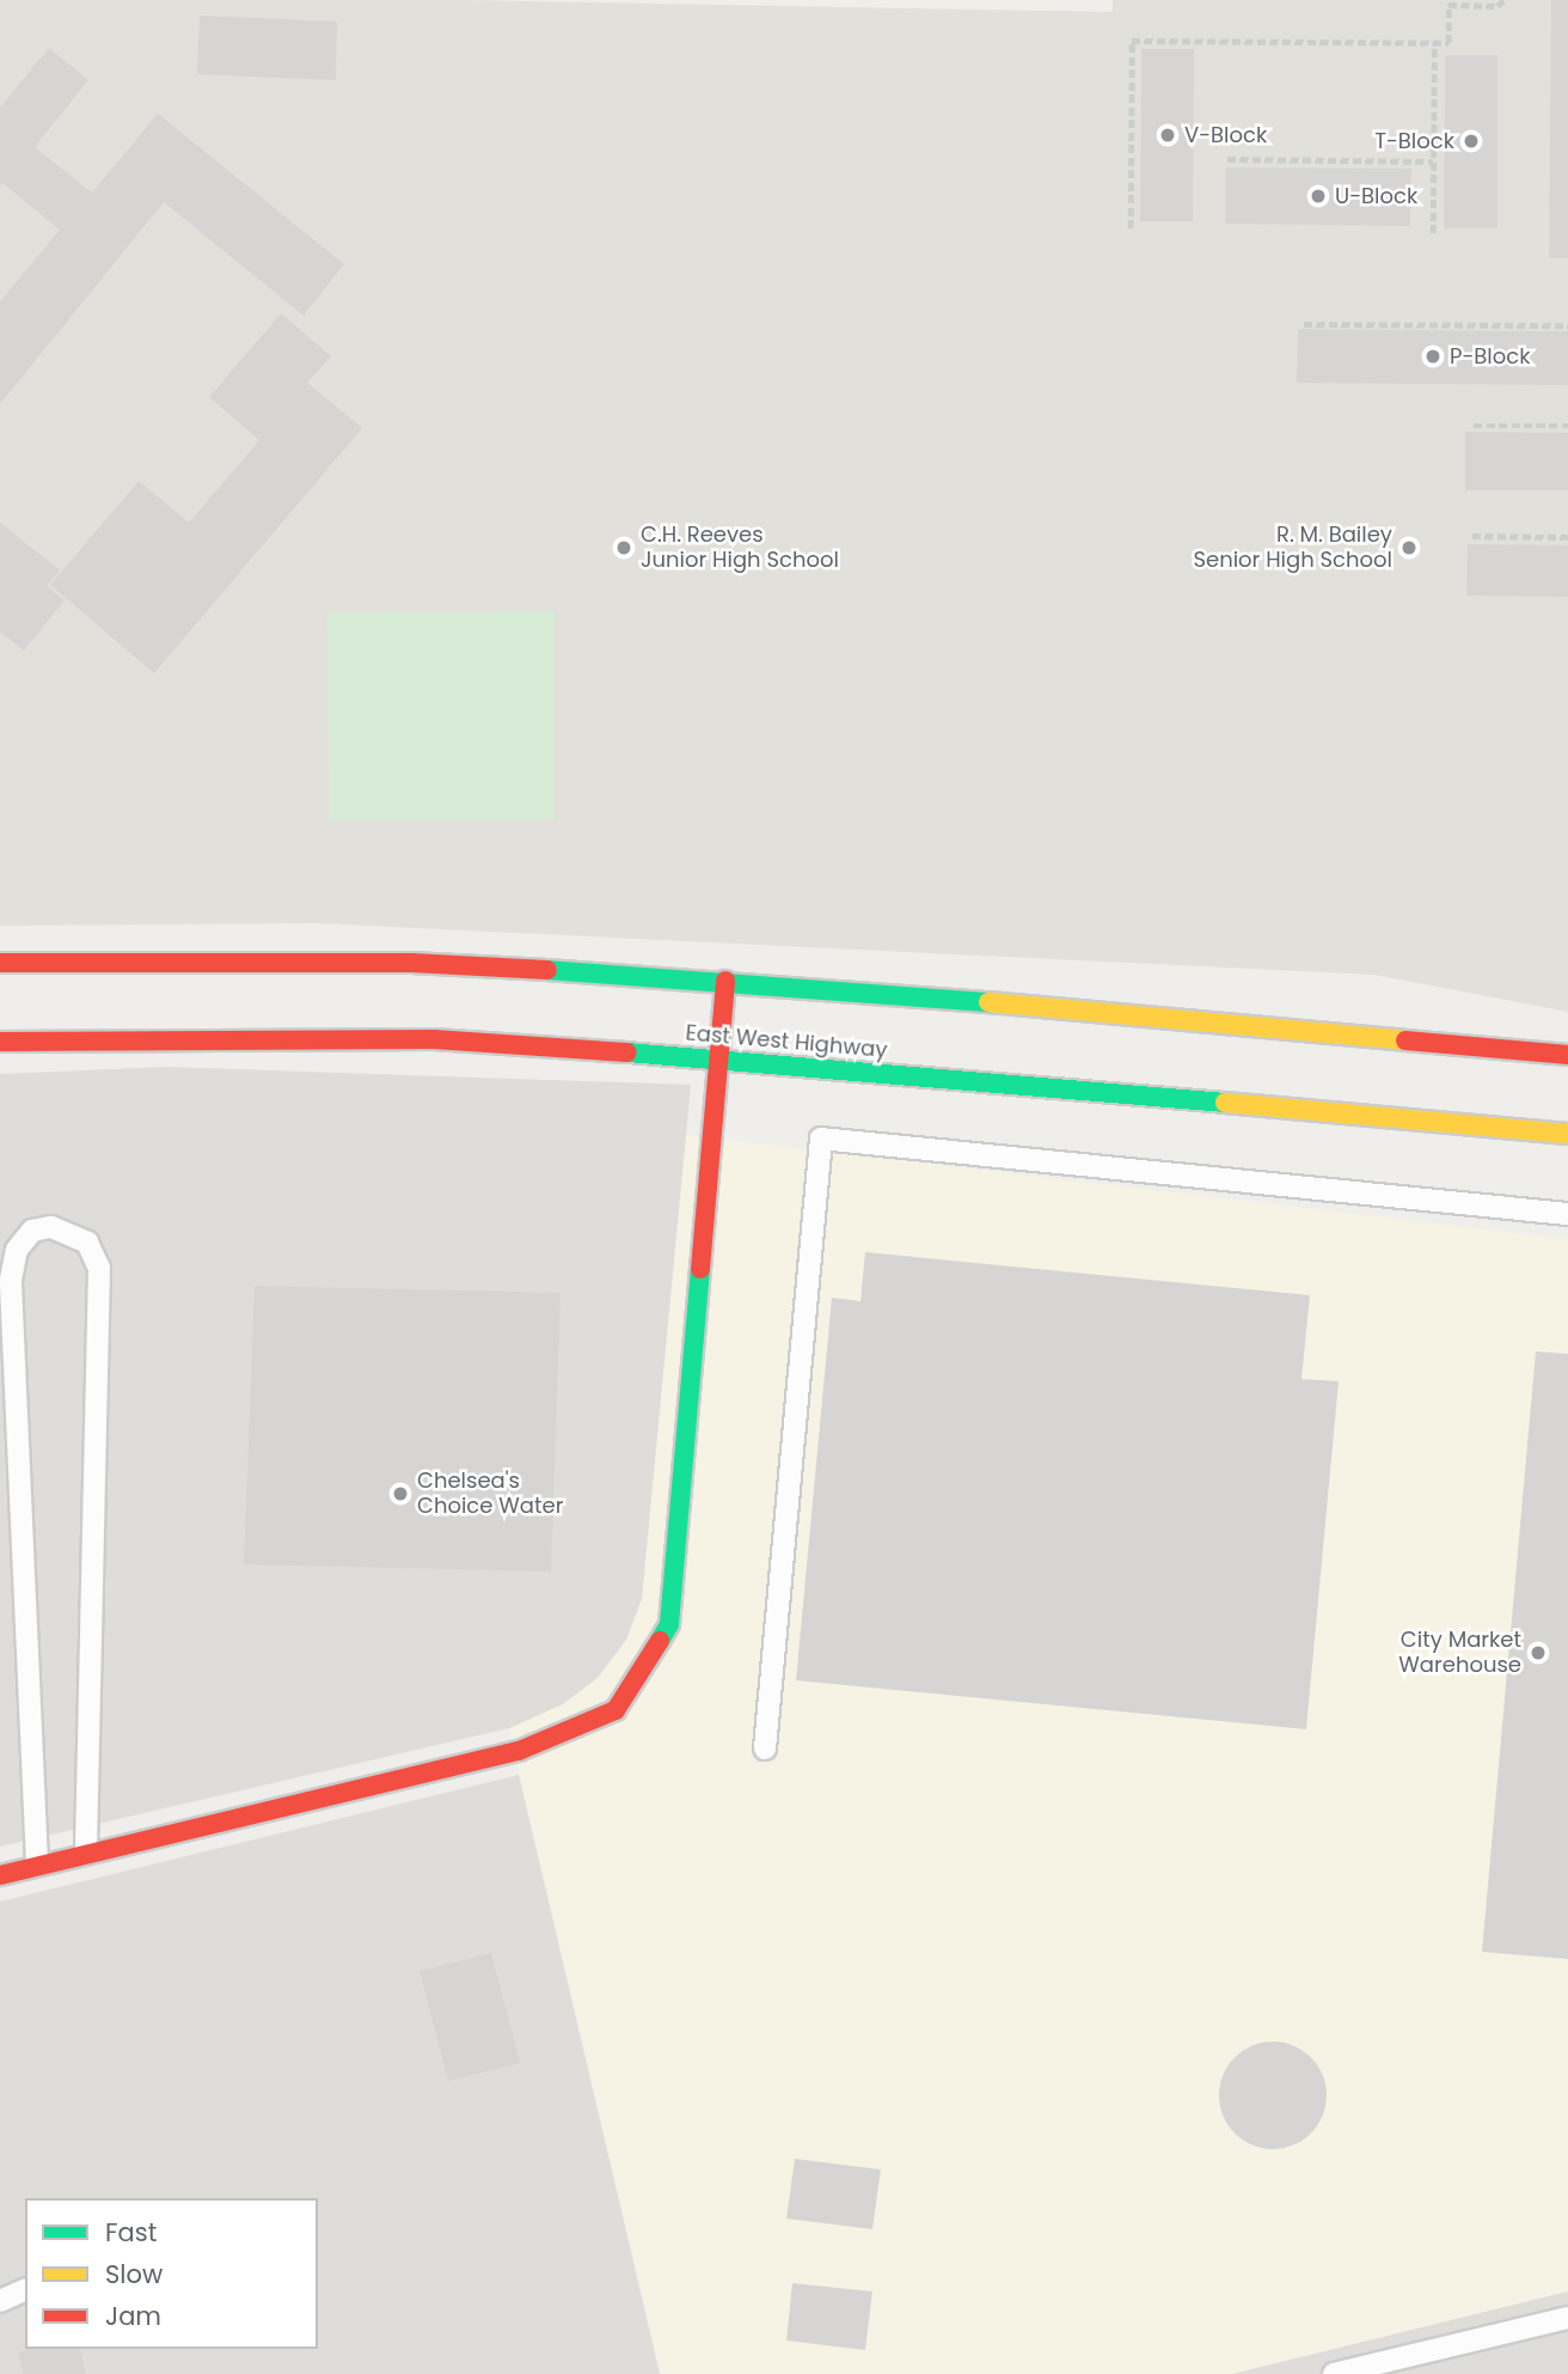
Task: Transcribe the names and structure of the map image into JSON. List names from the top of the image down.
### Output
{
  "streets": {
    "main road": ["East West Highway"]
  },
  "places": [
    "V-Block",
    "T-Block",
    "U-Block",
    "P-Block",
    "C.H. Reeves Junior High School",
    "R. M. Bailey Senior High School",
    "Chelsea's Choice Water",
    "City Market Warehouse"
  ],
  "legend": ["Fast", "Slow", "Jam"]
}
